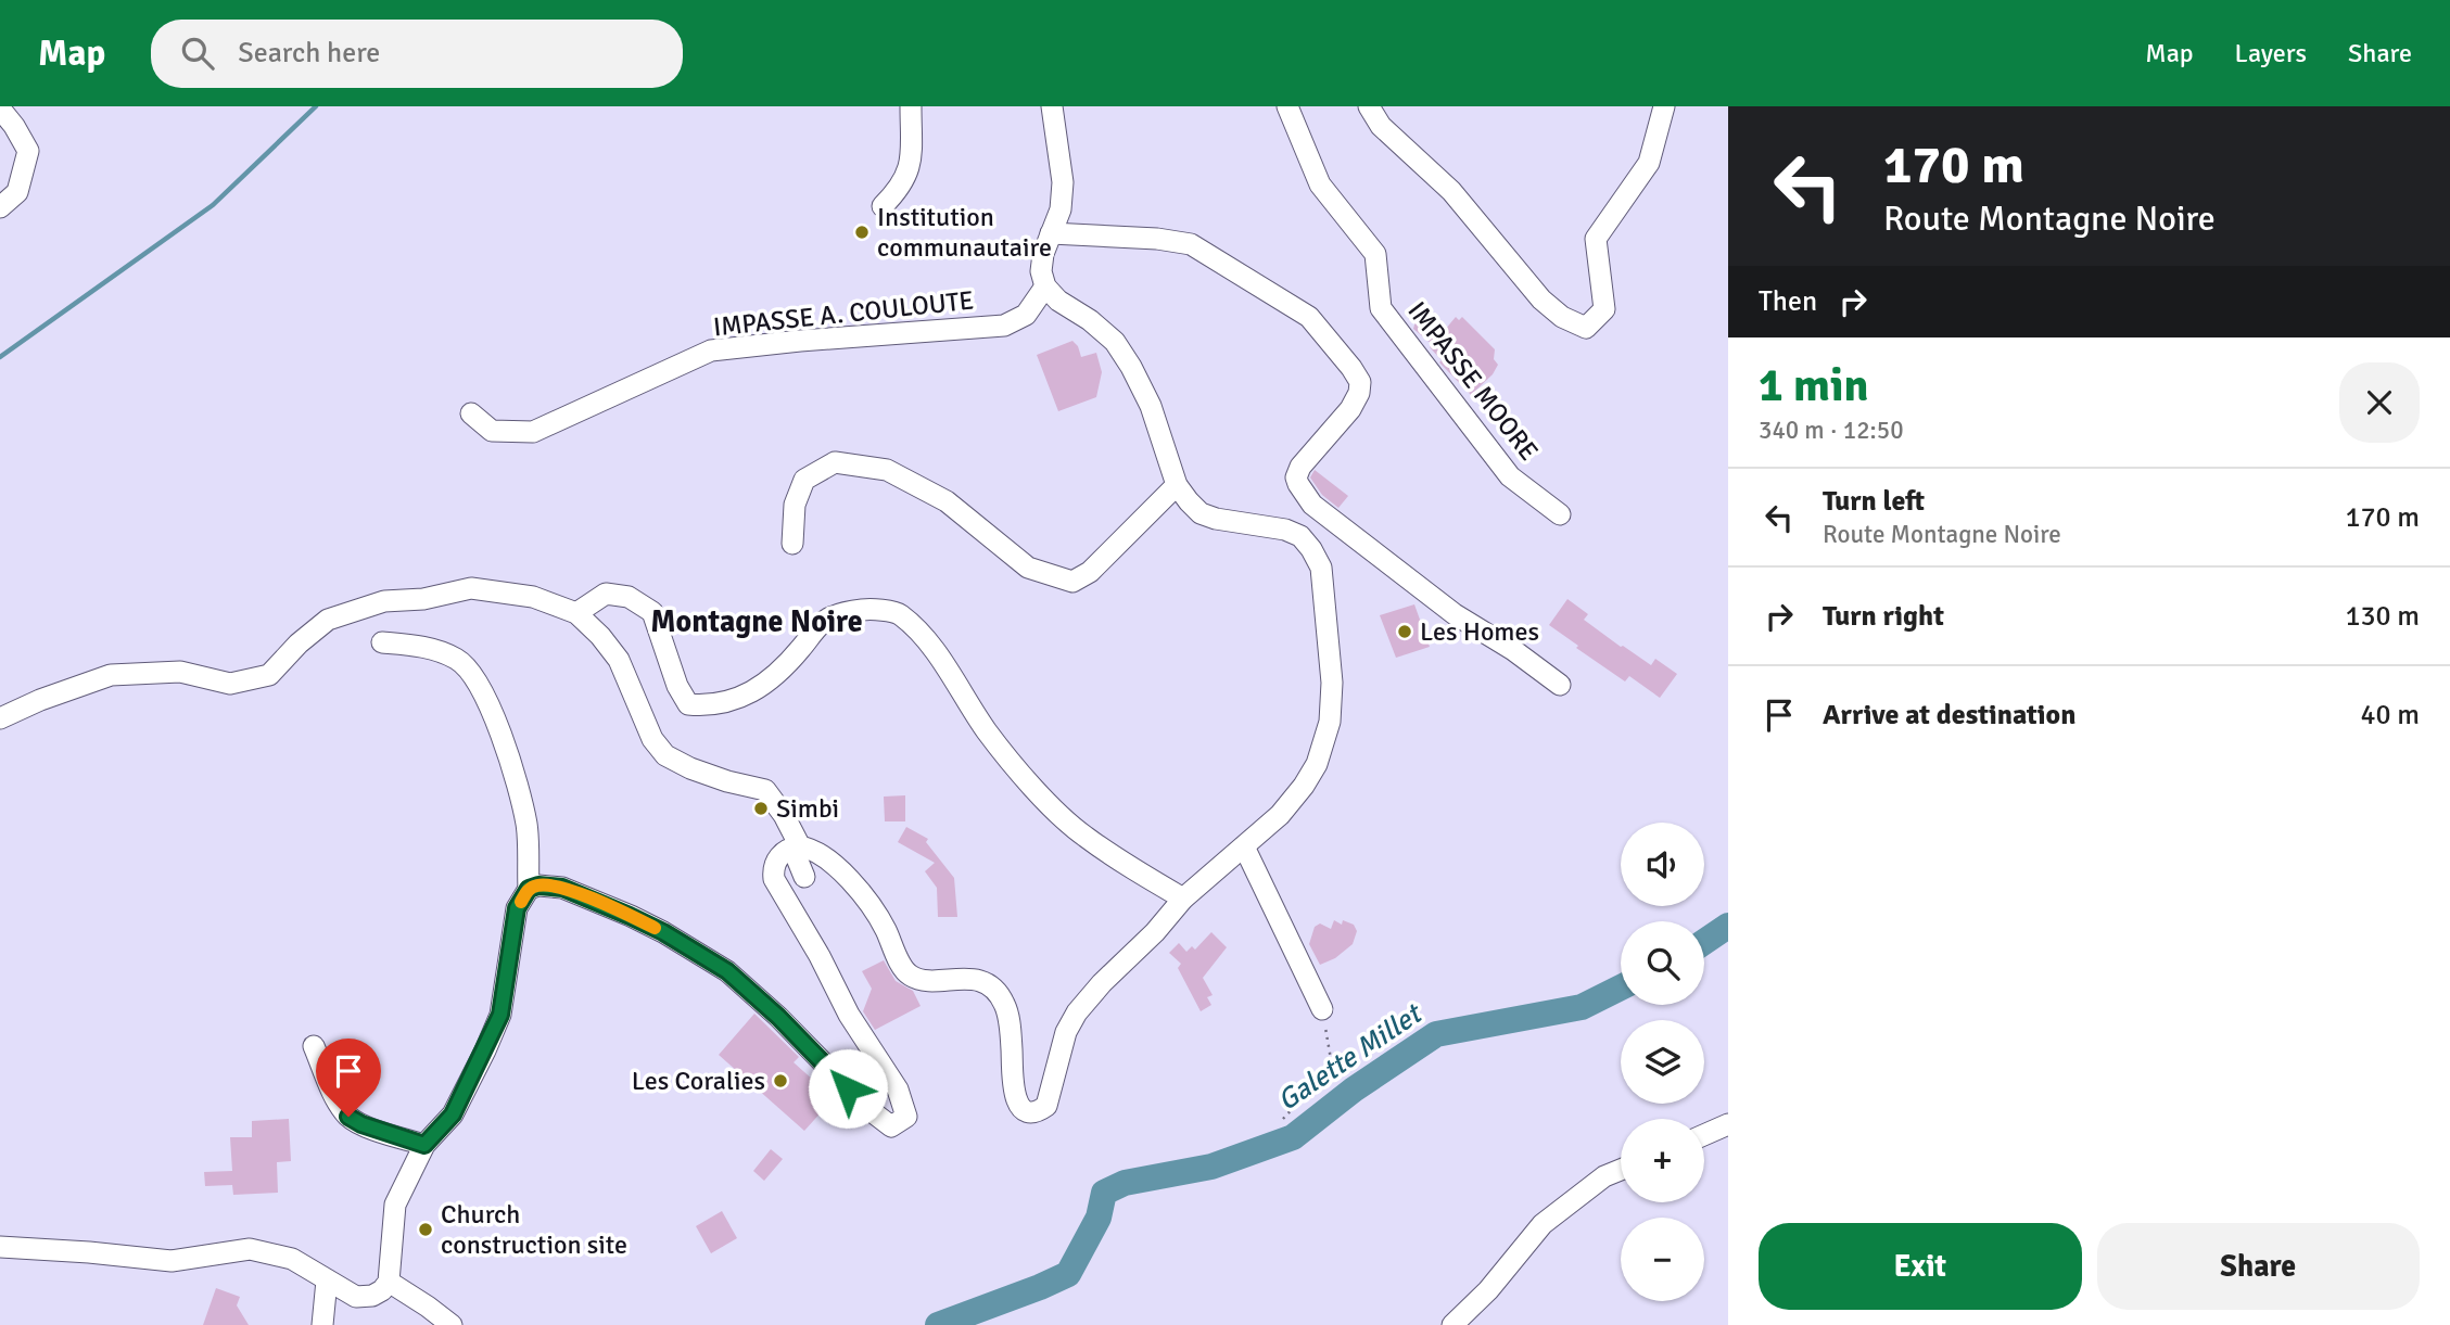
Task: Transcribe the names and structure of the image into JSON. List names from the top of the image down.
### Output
{
  "streets": {
    "street": ["IMPASSE A. COULOUTE", "IMPASSE MOORE"]
  },
  "districts": ["Montagne Noire"],
  "water": ["Galette Millet"],
  "places": [
    "Institution communautaire",
    "Les Homes",
    "Simbi",
    "Les Coralies",
    "Church construction site"
  ],
  "page": {
    "header": "Map",
    "search": "Search here",
    "nav": ["Map", "Layers", "Share"],
    "turn": ["170 m", "Route Montagne Noire"],
    "then": "Then",
    "heading": ["1 min", "340 m · 12:50"],
    "list": [
      {
        "name": "Turn left",
        "note": "Route Montagne Noire",
        "value": "170 m"
      },
      {
        "name": "Turn right",
        "value": "130 m"
      },
      {
        "name": "Arrive at destination",
        "value": "40 m"
      }
    ],
    "map_buttons": ["+", "−"],
    "buttons": ["Exit", "Share"]
  }
}
